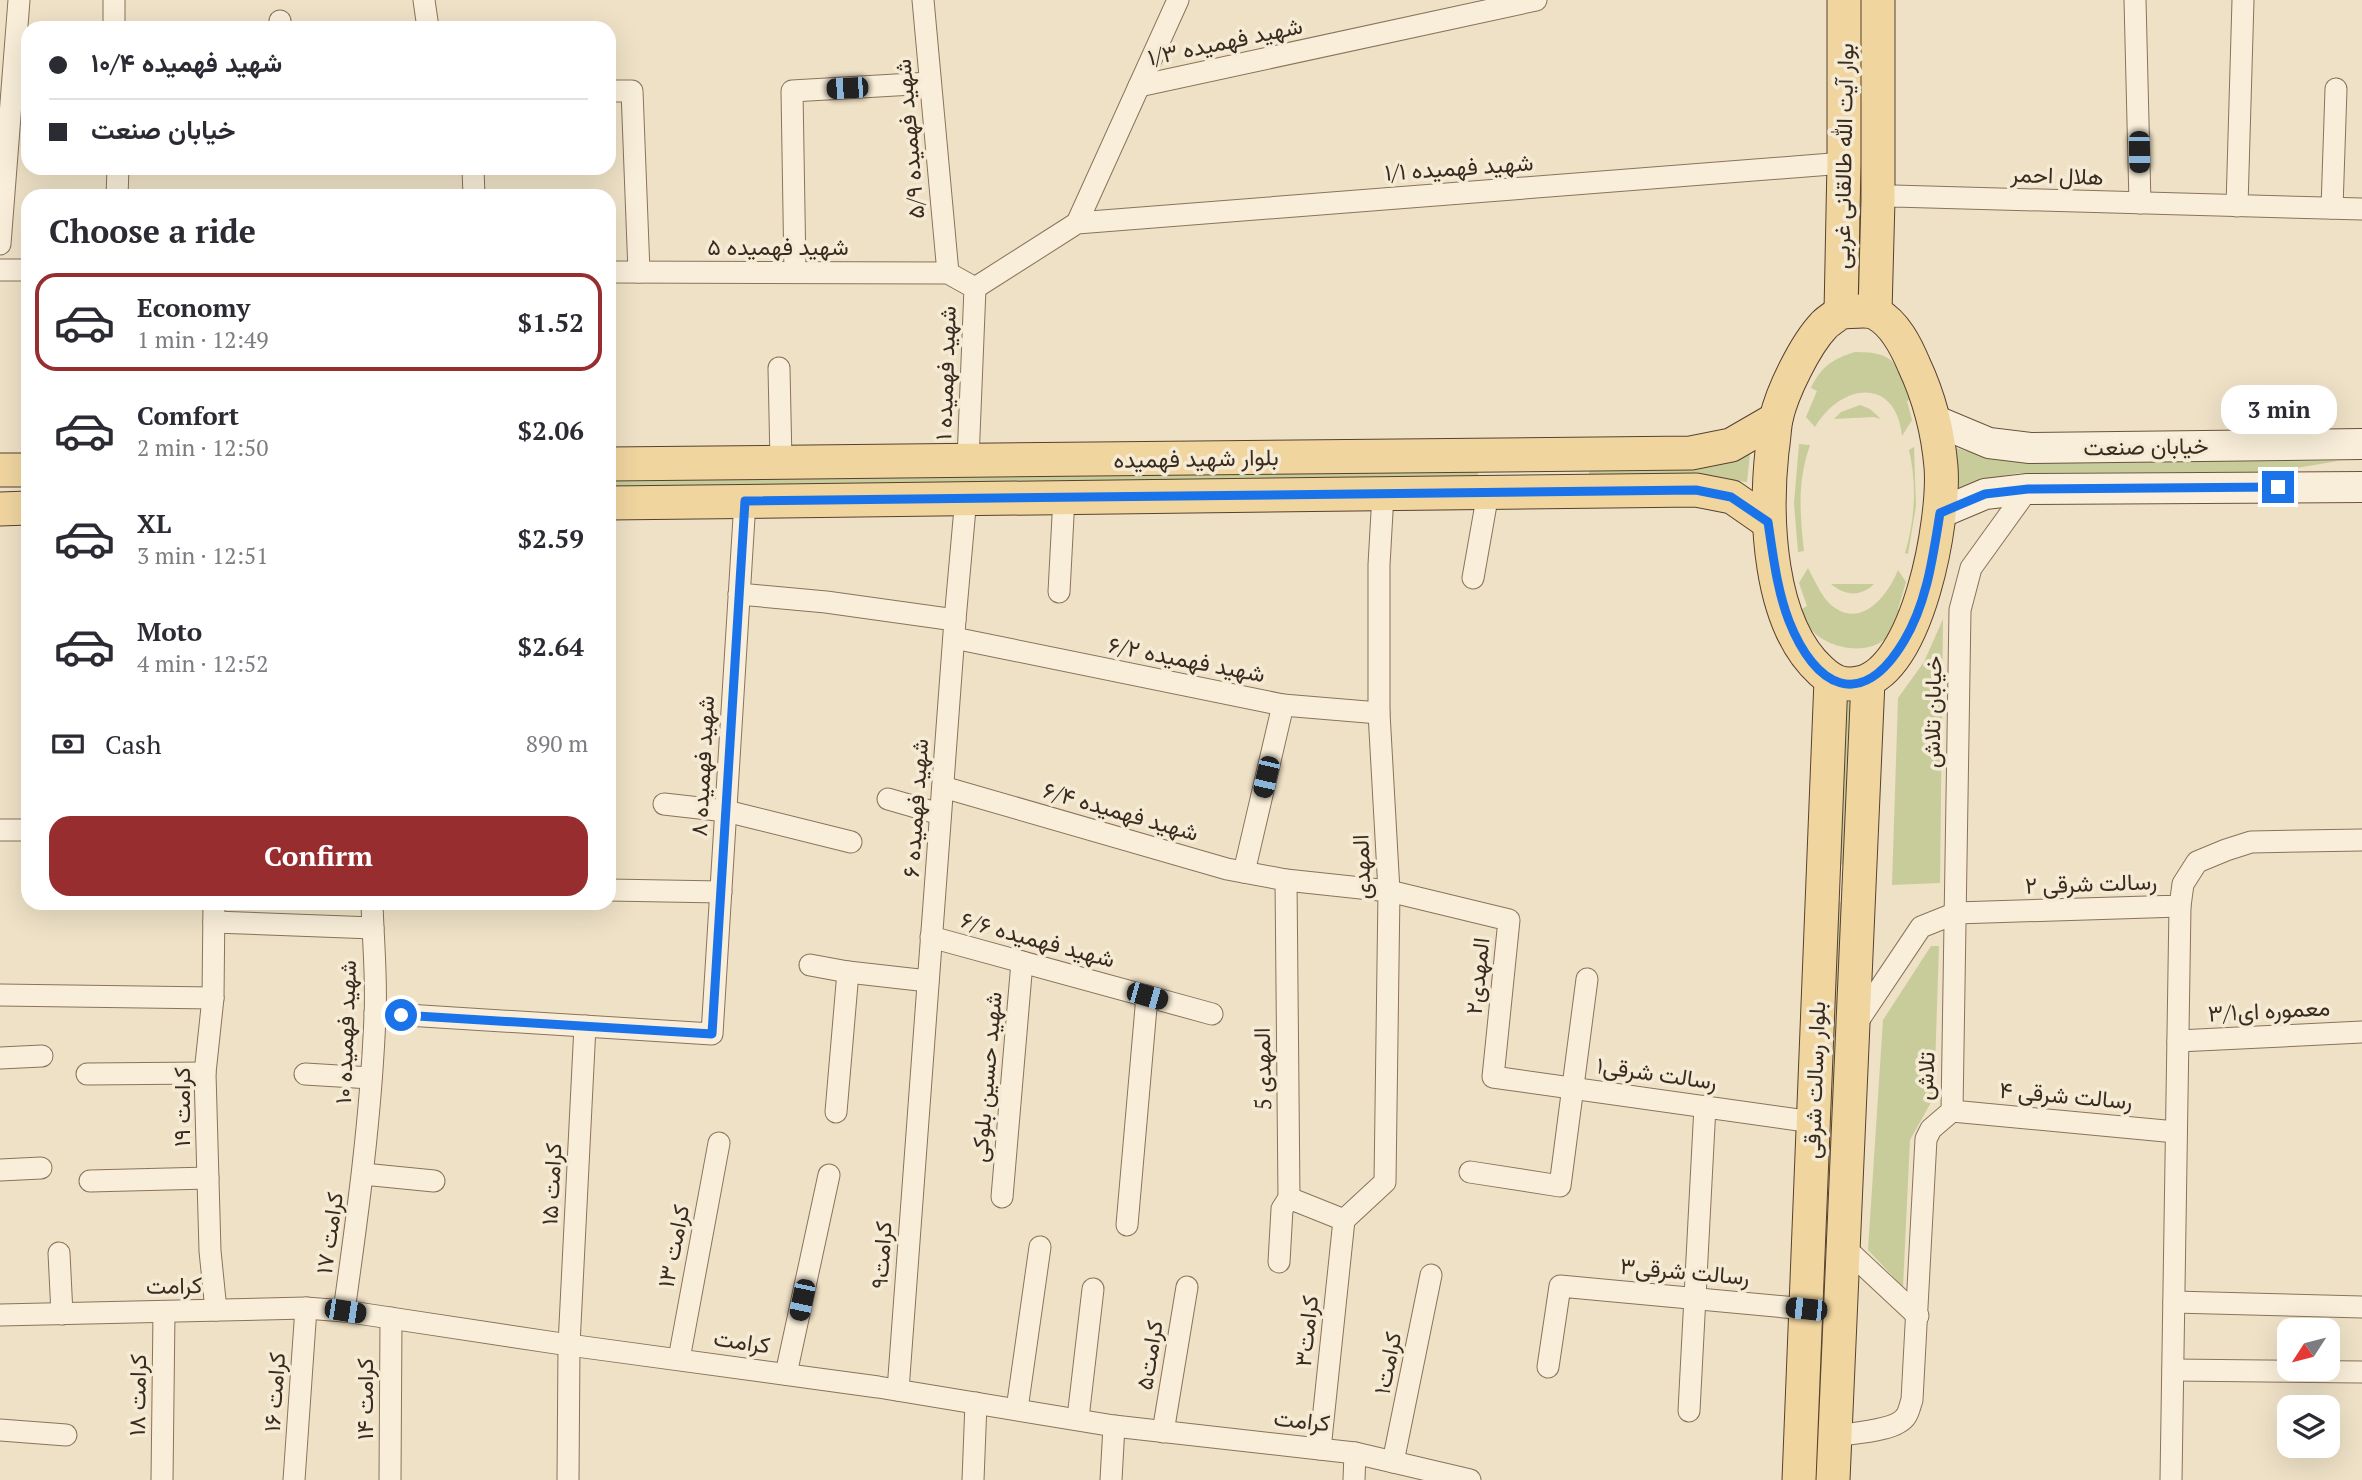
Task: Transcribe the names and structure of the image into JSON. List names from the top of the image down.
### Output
{
  "streets": {
    "main road": [
      "بوار آیت الله طالقانی غربی",
      "خیابان صنعت",
      "بلوار شهید فهمیده",
      "بلوار رسالت شرقی"
    ],
    "street": [
      "شهید فهمیده ۱/۳",
      "شهید فهمیده ۵/۹",
      "شهید فهمیده ۱/۱",
      "هلال احمر",
      "شهید فهمیده ۵",
      "شهید فهمیده ۱",
      "شهید فهمیده ۶/۲",
      "خیابان تلاش",
      "شهید فهمیده ۸",
      "شهید فهمیده ۶",
      "شهید فهمیده ۶/۴",
      "المهدی",
      "رسالت شرقی ۲",
      "شهید فهمیده ۶/۶",
      "المهدی۲",
      "معموره ای۳/۱",
      "شهید فهمیده ۱۰",
      "المهدی 5",
      "رسالت شرقی۱",
      "تلاش",
      "شهید حسین بلوکی",
      "رسالت شرقی ۴",
      "کرامت ۱۹",
      "کرامت ۱۵",
      "کرامت ۱۷",
      "کرامت ۱۳",
      "کرامت۹",
      "رسالت شرقی۳",
      "کرامت",
      "کرامت۳",
      "کرامت۵",
      "کرامت۱",
      "کرامت ۱۶",
      "کرامت ۱۸",
      "کرامت ۱۴"
    ]
  },
  "crossings": [
    ["شهید فهمیده ۵/۹", "شهید فهمیده ۵"],
    ["شهید فهمیده ۵/۹", "شهید فهمیده ۱"],
    ["بوار آیت الله طالقانی غربی", "شهید فهمیده ۱/۱"],
    ["بوار آیت الله طالقانی غربی", "هلال احمر"],
    ["شهید فهمیده ۱/۱", "شهید فهمیده ۱"],
    ["شهید فهمیده ۵", "شهید فهمیده ۱"],
    ["شهید فهمیده ۱", "بلوار شهید فهمیده"],
    ["خیابان صنعت", "خیابان تلاش"],
    ["بلوار شهید فهمیده", "شهید فهمیده ۸"],
    ["بلوار شهید فهمیده", "شهید فهمیده ۶"],
    ["بلوار شهید فهمیده", "المهدی"],
    ["شهید فهمیده ۶/۲", "شهید فهمیده ۸"],
    ["شهید فهمیده ۶/۲", "شهید فهمیده ۶"],
    ["شهید فهمیده ۶/۲", "شهید فهمیده ۶/۴"],
    ["خیابان تلاش", "رسالت شرقی ۲"],
    ["خیابان تلاش", "تلاش"],
    ["شهید فهمیده ۸", "کرامت ۱۵"],
    ["شهید فهمیده ۶", "شهید فهمیده ۶/۴"],
    ["شهید فهمیده ۶", "شهید فهمیده ۶/۶"],
    ["شهید فهمیده ۶", "کرامت۹"],
    ["شهید فهمیده ۶/۴", "المهدی"],
    ["شهید فهمیده ۶/۴", "المهدی۲"],
    ["شهید فهمیده ۶/۴", "المهدی 5"],
    ["المهدی", "المهدی۲"],
    ["المهدی", "کرامت۳"],
    ["رسالت شرقی ۲", "تلاش"],
    ["شهید فهمیده ۶/۶", "شهید حسین بلوکی"],
    ["المهدی۲", "رسالت شرقی۱"],
    ["شهید فهمیده ۱۰", "کرامت ۱۷"],
    ["رسالت شرقی۱", "بلوار رسالت شرقی"],
    ["تلاش", "بلوار رسالت شرقی"],
    ["تلاش", "رسالت شرقی ۴"],
    ["بلوار رسالت شرقی", "رسالت شرقی۳"],
    ["کرامت ۱۹", "کرامت"],
    ["کرامت ۱۵", "کرامت"],
    ["کرامت ۱۷", "کرامت"],
    ["کرامت ۱۳", "کرامت"],
    ["کرامت۹", "کرامت"],
    ["کرامت", "کرامت۳"],
    ["کرامت", "کرامت۵"],
    ["کرامت", "کرامت۱"],
    ["کرامت", "کرامت ۱۶"],
    ["کرامت", "کرامت ۱۸"],
    ["کرامت", "کرامت ۱۴"]
  ],
  "north": "bottom left",
  "page": {
    "banner": ["شهید فهمیده ۱۰/۴", "خیابان صنعت"],
    "heading": "Choose a ride",
    "list": [
      {
        "name": "Economy",
        "note": "1 min · 12:49",
        "value": "$1.52"
      },
      {
        "name": "Comfort",
        "note": "2 min · 12:50",
        "value": "$2.06"
      },
      {
        "name": "XL",
        "note": "3 min · 12:51",
        "value": "$2.59"
      },
      {
        "name": "Moto",
        "note": "4 min · 12:52",
        "value": "$2.64"
      }
    ],
    "bubble": "3 min",
    "pay": ["Cash", "890 m"],
    "buttons": "Confirm"
  }
}
